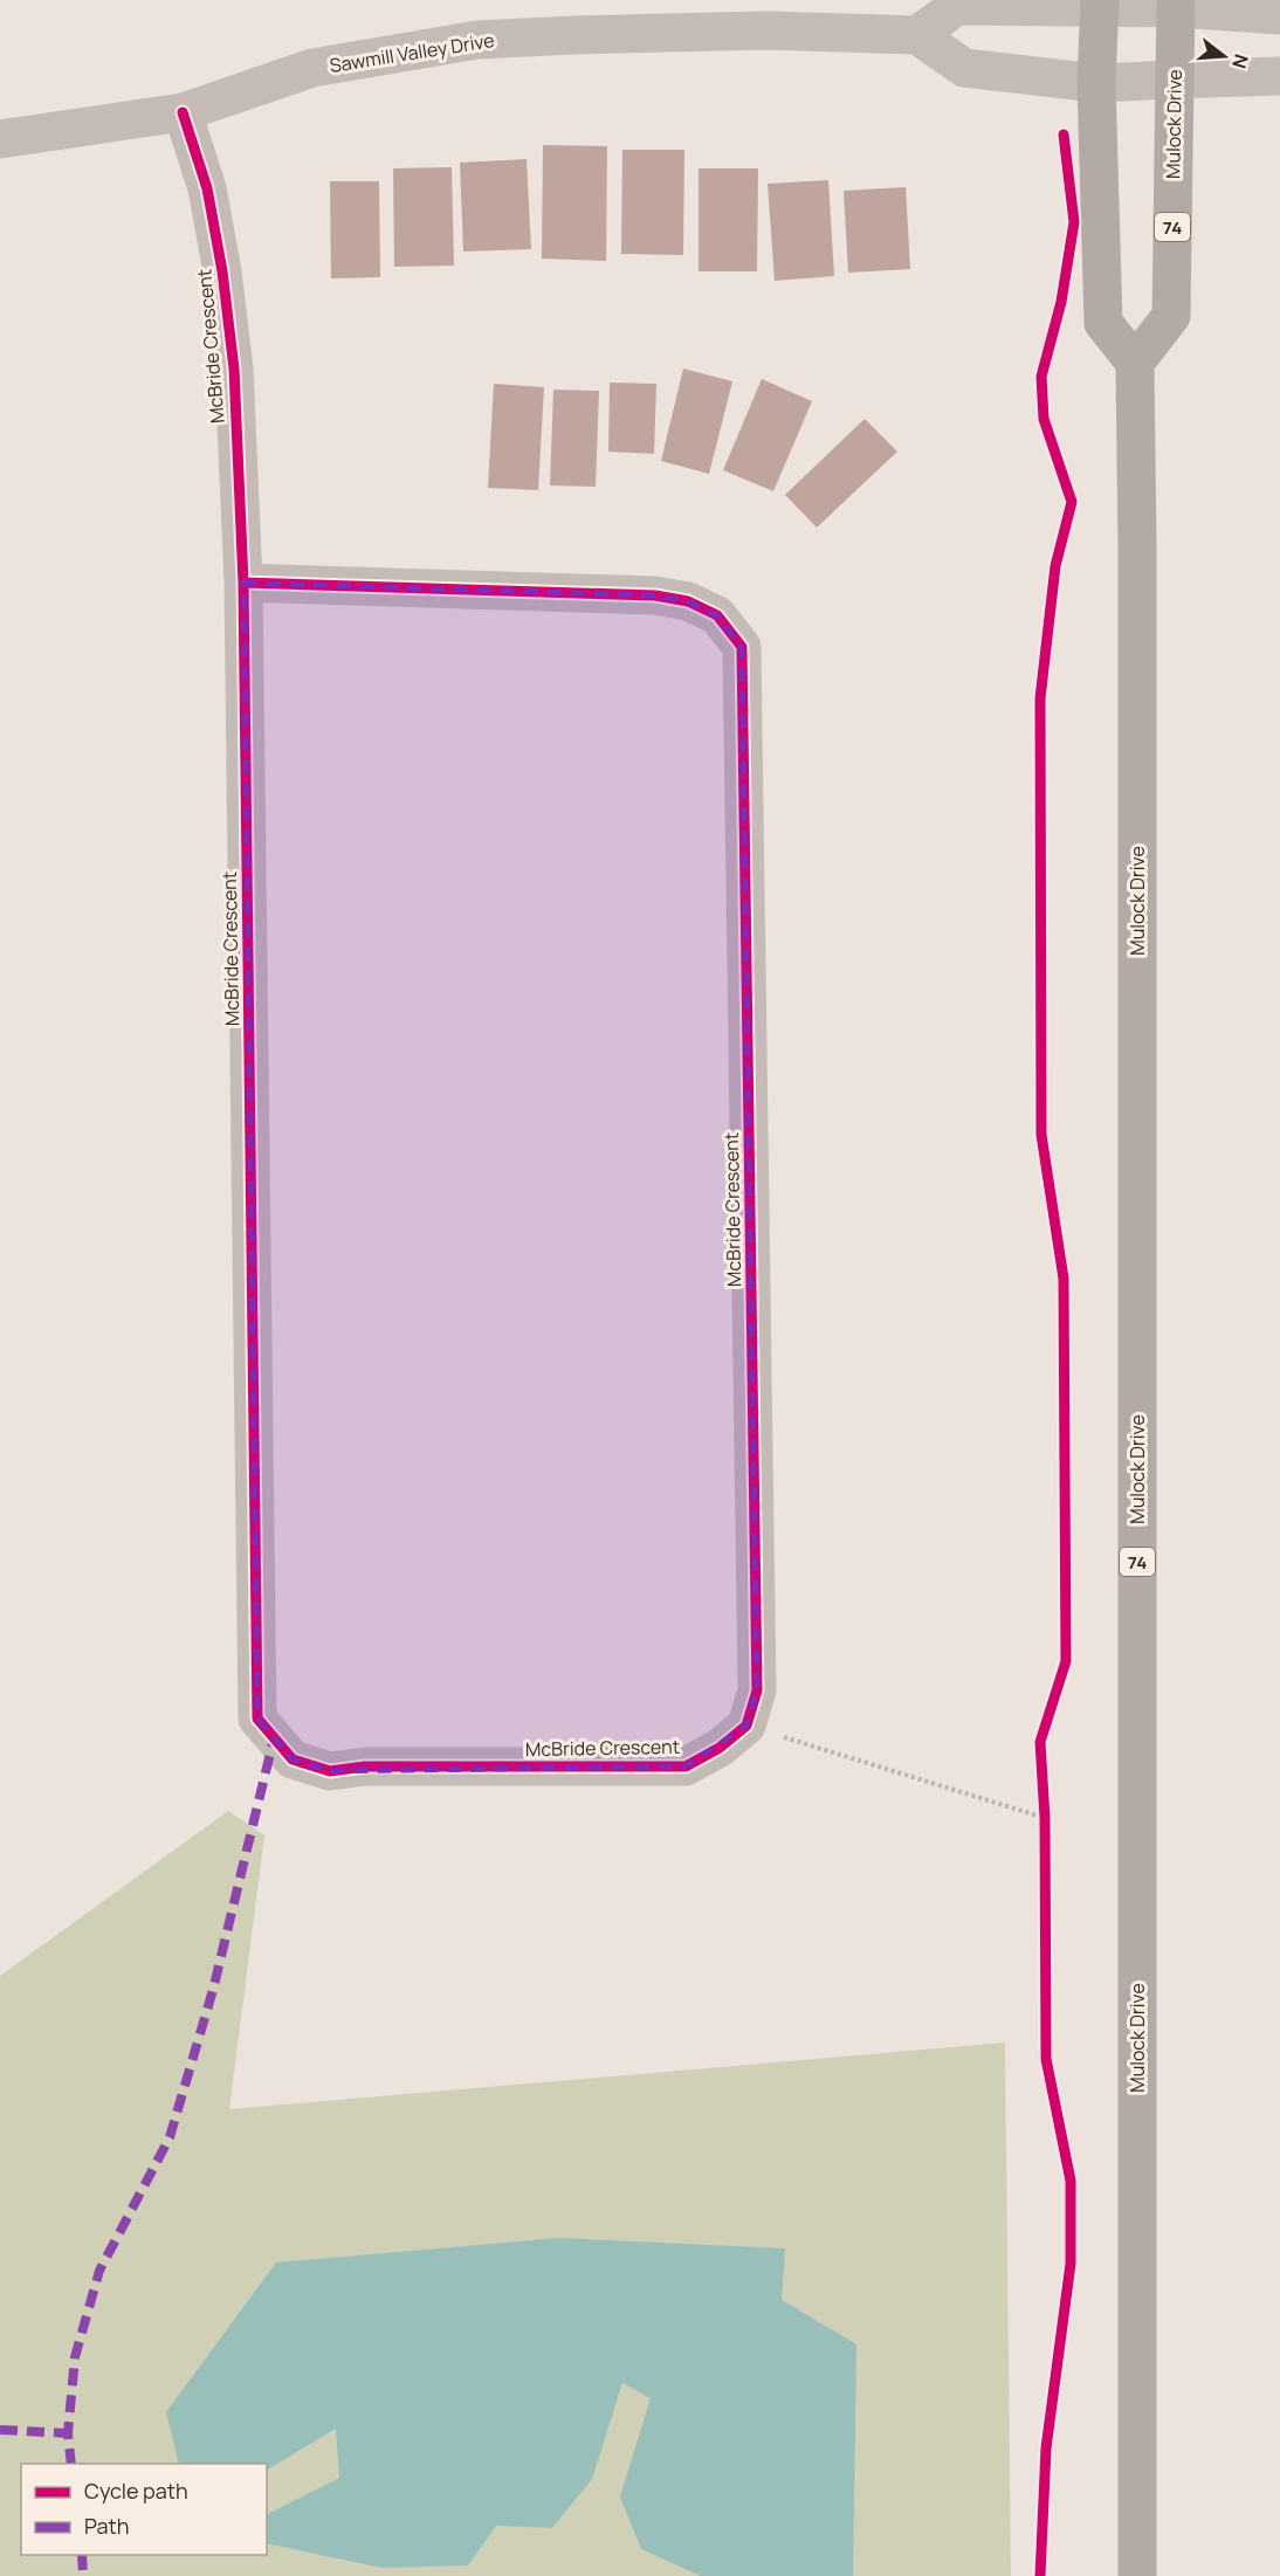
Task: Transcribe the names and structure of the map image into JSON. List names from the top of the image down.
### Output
{
  "streets": {
    "main road": ["Mulock Drive", "74"],
    "street": ["Sawmill Valley Drive", "McBride Crescent"]
  },
  "crossings": [
    ["Sawmill Valley Drive", "McBride Crescent"]
  ],
  "legend": ["Cycle path", "Path"],
  "north": "right"
}
